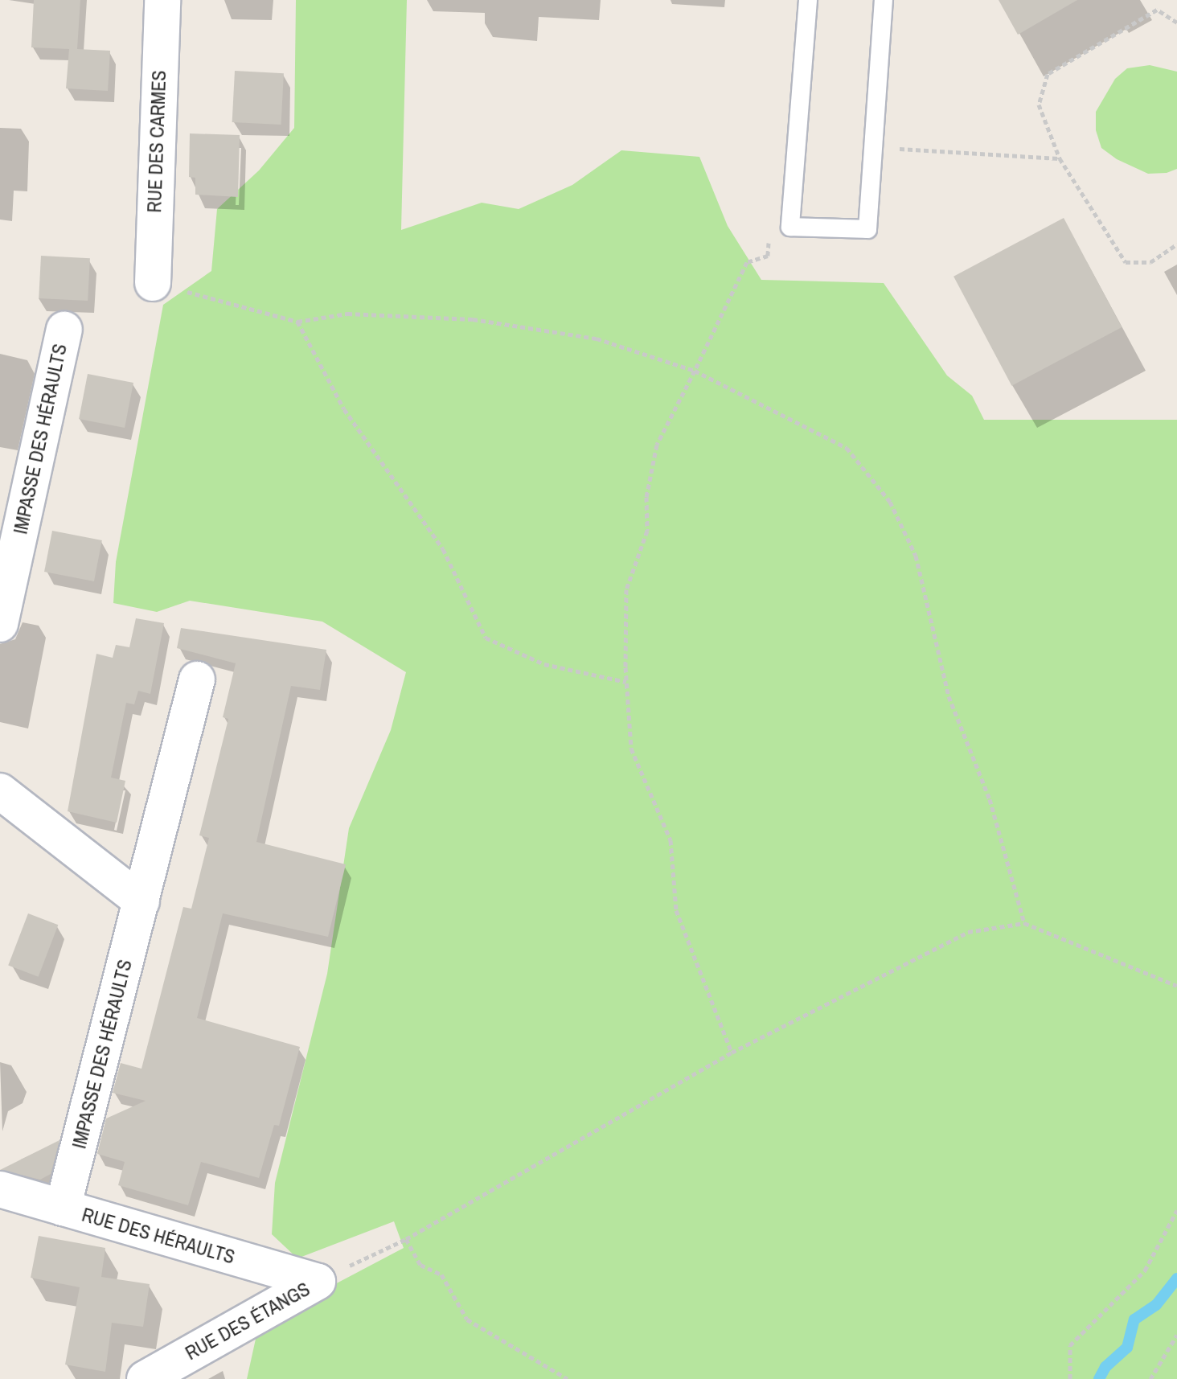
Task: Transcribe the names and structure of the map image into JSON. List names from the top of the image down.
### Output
{
  "streets": {
    "street": [
      "RUE DES CARMES",
      "IMPASSE DES HÉRAULTS",
      "RUE DES HÉRAULTS",
      "RUE DES ÉTANGS"
    ]
  },
  "crossings": [
    ["IMPASSE DES HÉRAULTS", "RUE DES HÉRAULTS"],
    ["RUE DES HÉRAULTS", "RUE DES ÉTANGS"]
  ]
}
